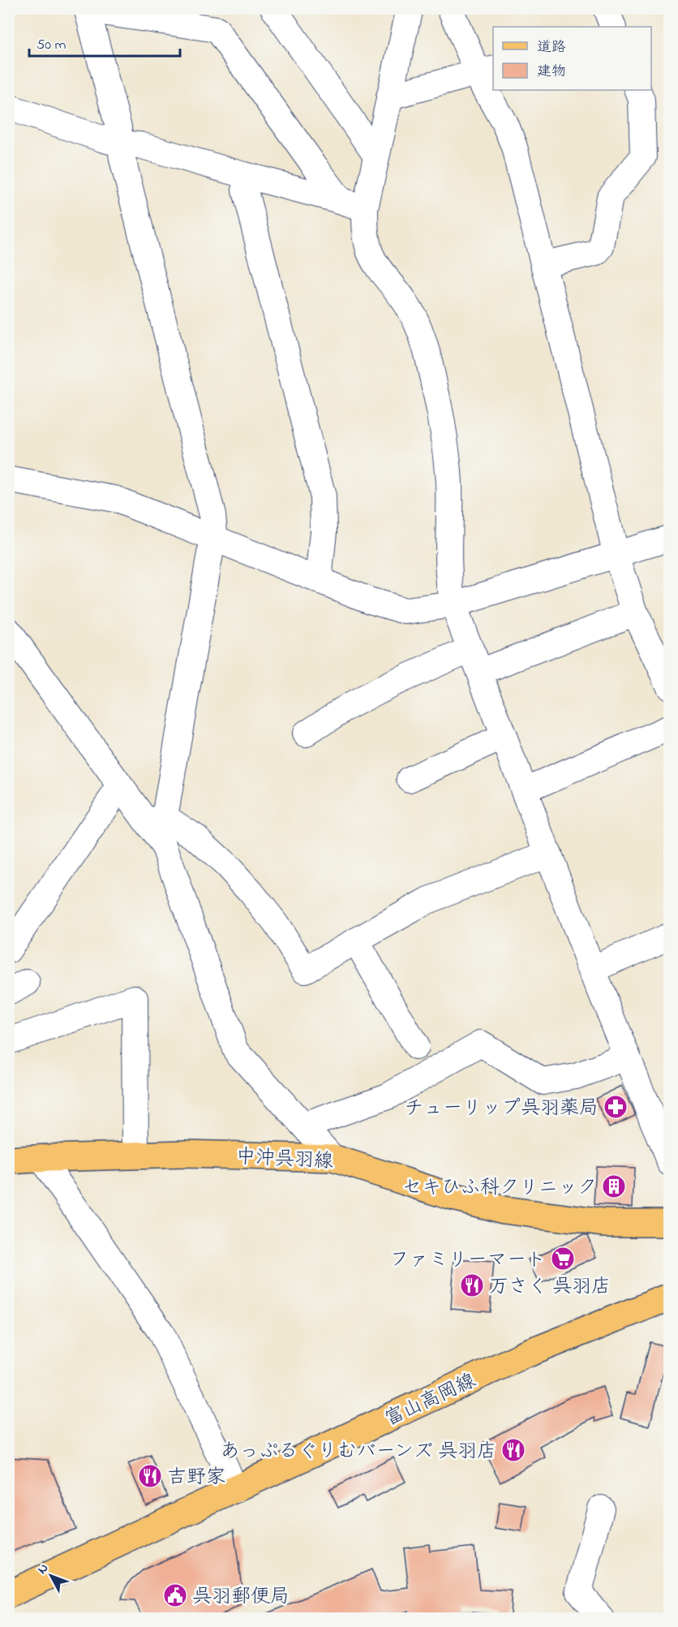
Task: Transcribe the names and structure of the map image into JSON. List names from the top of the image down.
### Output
{
  "streets": {
    "main road": ["中沖呉羽線", "富山高岡線"]
  },
  "places": {
    "pharmacy": ["チューリップ呉羽薬局"],
    "building": ["セキひふ科クリニック"],
    "supermarket": ["ファミリーマート"],
    "restaurant": ["万さく 呉羽店", "あっぷるぐりむバーンズ 呉羽店", "吉野家"],
    "public building": ["呉羽郵便局"]
  },
  "legend": ["道路", "建物"],
  "scale_bar": "50 m",
  "north": "top left"
}
